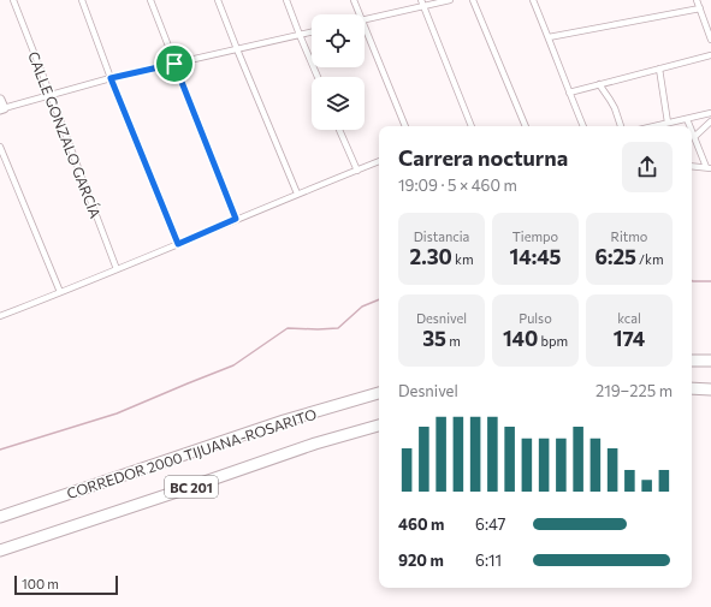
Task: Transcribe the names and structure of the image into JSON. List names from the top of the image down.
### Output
{
  "streets": {
    "highway": ["CORREDOR 2000 TIJUANA-ROSARITO", "BC 201"],
    "street": ["CALLE GONZALO GARCÍA"]
  },
  "scale_bar": "100 m",
  "page": {
    "heading": ["Carrera nocturna", "19:09 · 5 × 460 m"],
    "stats": [
      ["Distancia", "2.30 km"],
      ["Tiempo", "14:45"],
      ["Ritmo", "6:25 /km"],
      ["Desnivel", "35 m"],
      ["Pulso", "140 bpm"],
      ["kcal", "174"]
    ],
    "chart": ["Desnivel", "219–225 m"],
    "list": [
      {
        "name": "460 m",
        "note": "6:47"
      },
      {
        "name": "920 m",
        "note": "6:11"
      }
    ],
    "scale": "100 m"
  }
}
